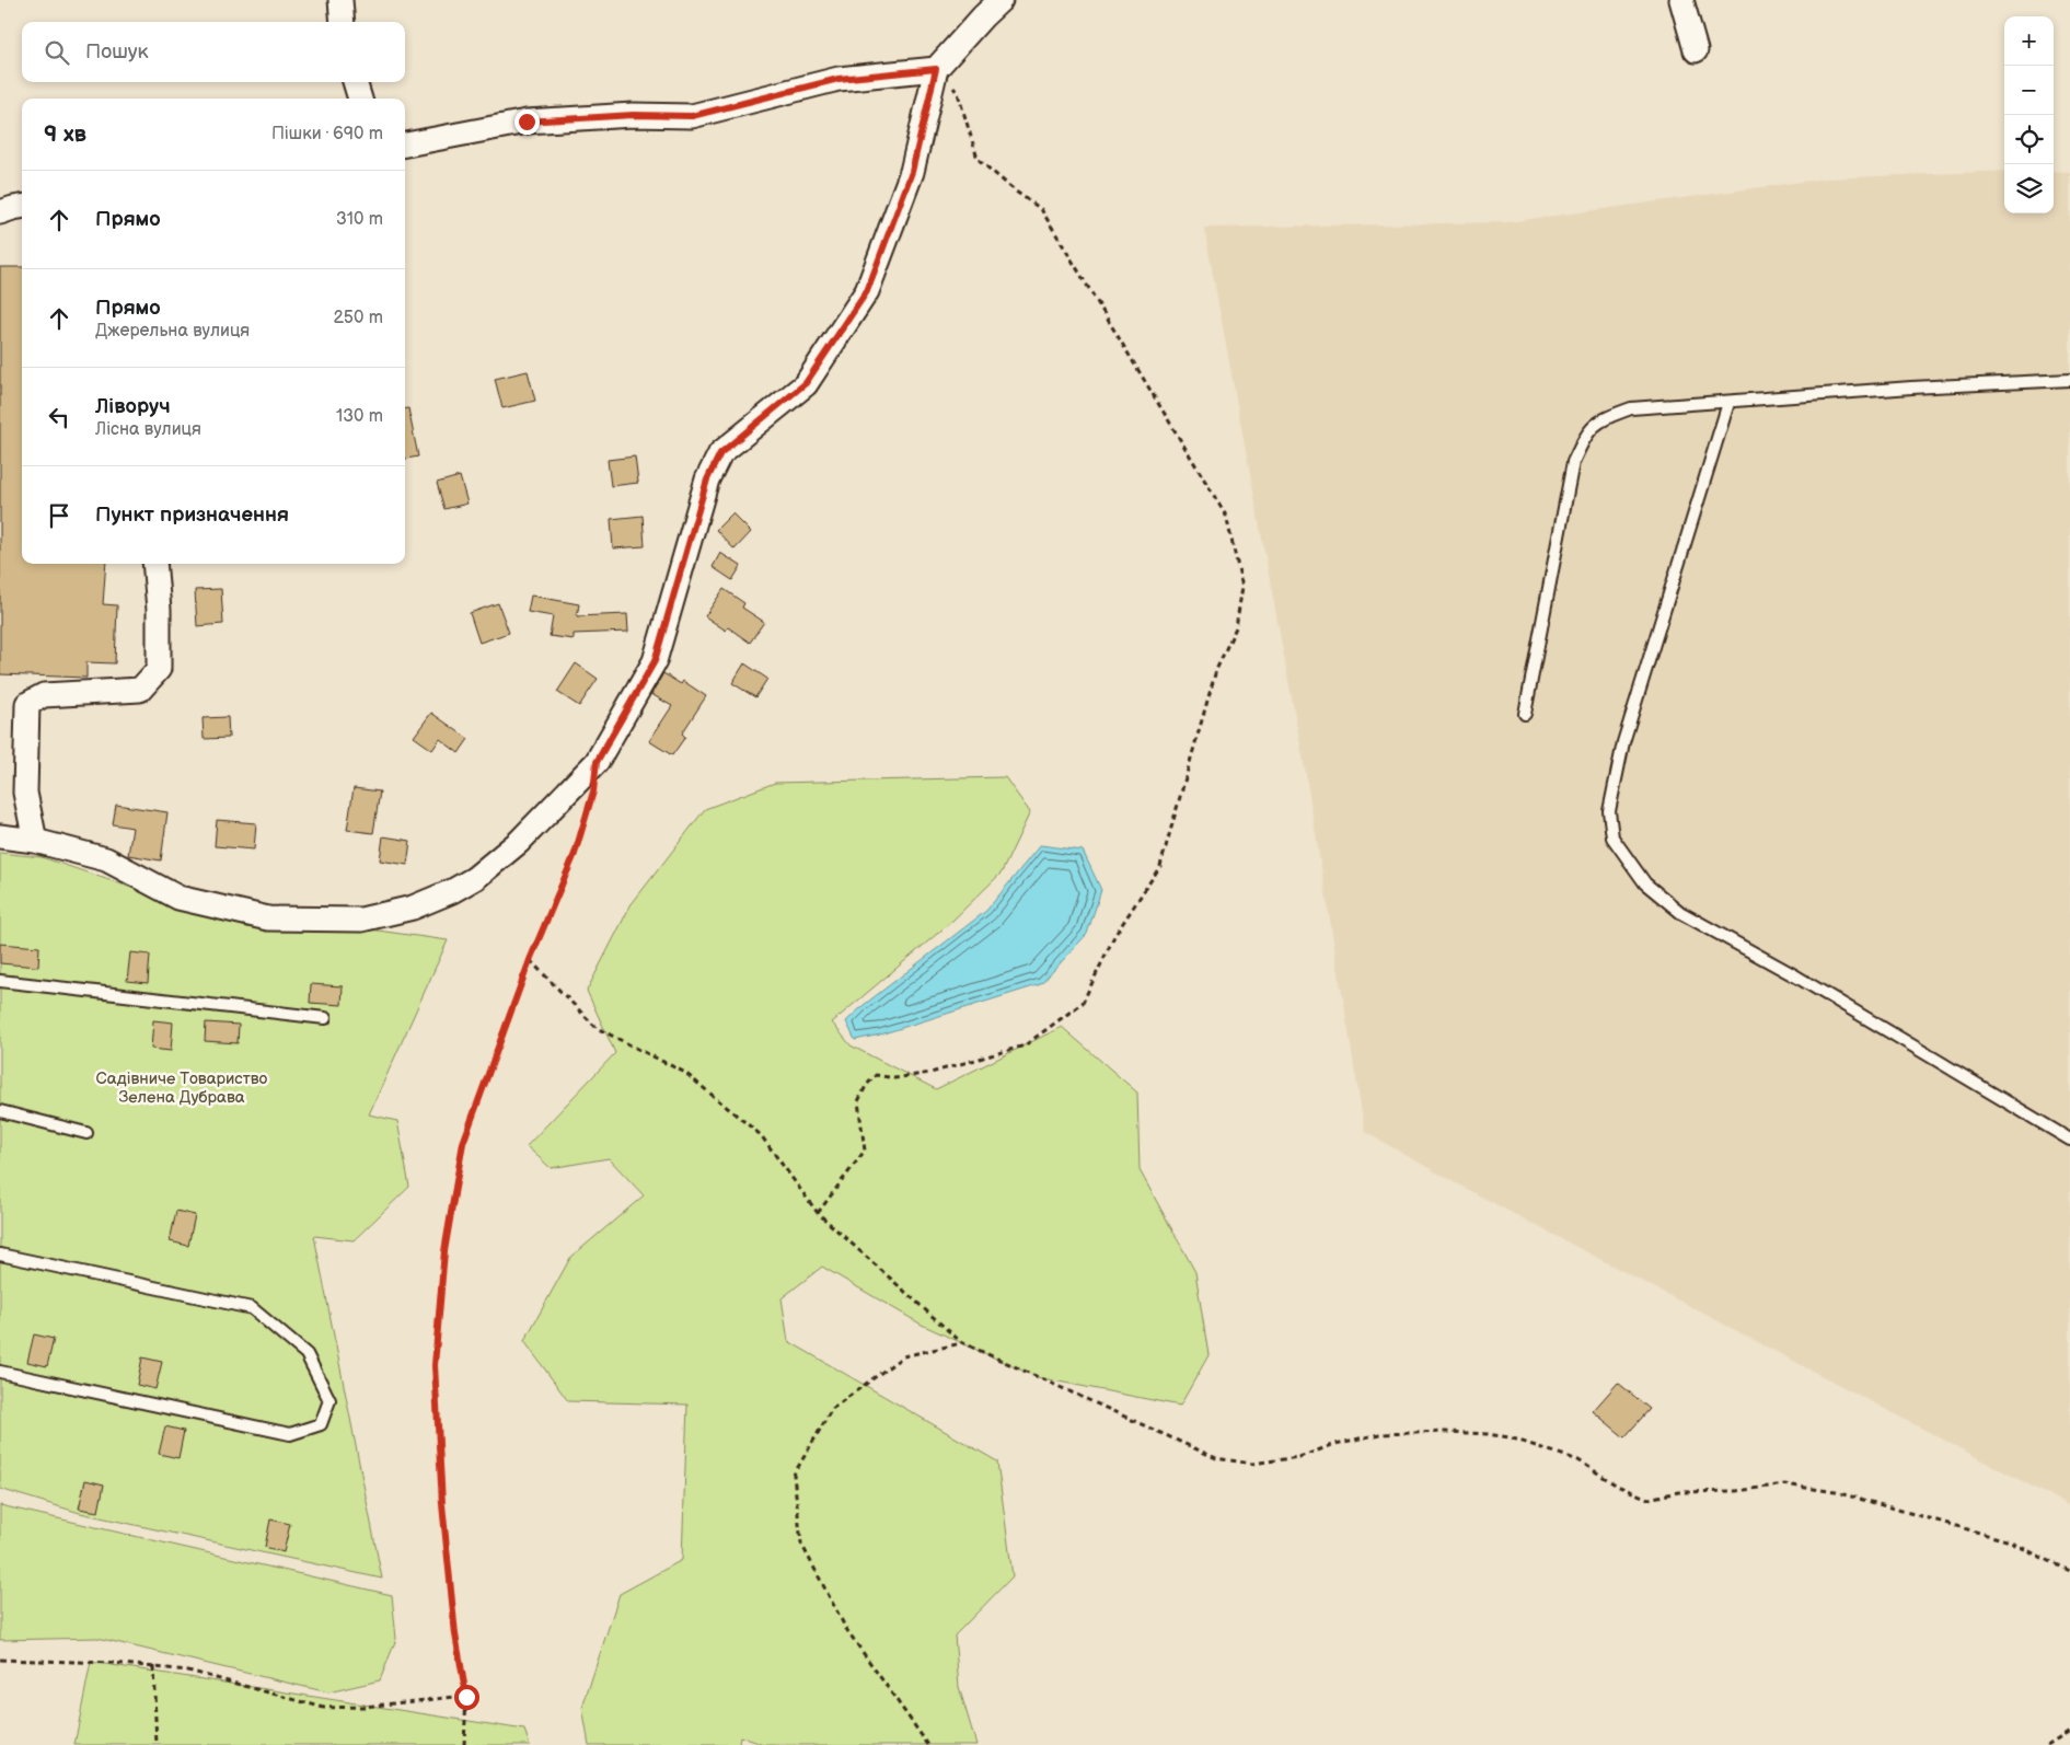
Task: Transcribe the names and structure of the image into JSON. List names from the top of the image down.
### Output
{
  "parks": ["Садівниче Товариство Зелена Дубрава"],
  "page": {
    "map_buttons": ["+", "−"],
    "search": "Пошук",
    "heading": ["9 хв", "Пішки · 690 m"],
    "list": [
      ["Прямо", "310 m"],
      ["Прямо", "Джерельна вулиця", "250 m"],
      ["Ліворуч", "Лісна вулиця", "130 m"],
      "Пункт призначення"
    ]
  }
}
